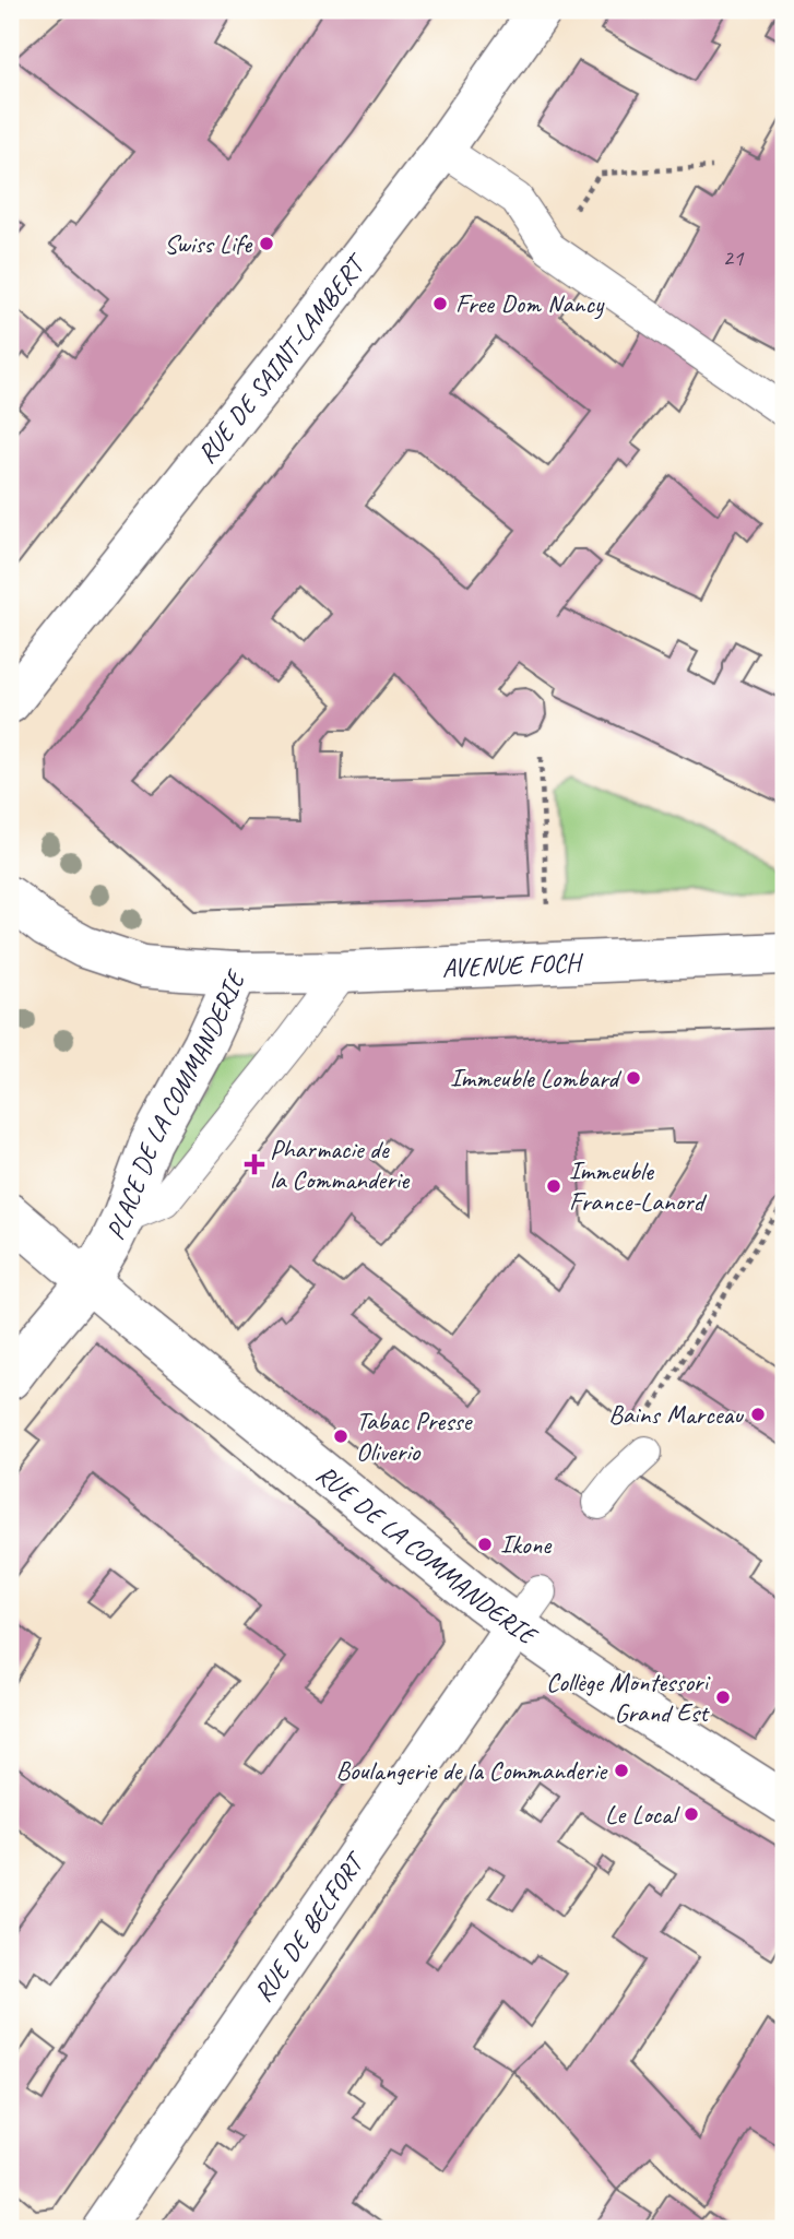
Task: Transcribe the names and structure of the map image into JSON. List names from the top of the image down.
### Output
{
  "streets": {
    "street": [
      "RUE DE SAINT-LAMBERT",
      "AVENUE FOCH",
      "PLACE DE LA COMMANDERIE",
      "RUE DE LA COMMANDERIE",
      "RUE DE BELFORT"
    ]
  },
  "crossings": [
    ["AVENUE FOCH", "PLACE DE LA COMMANDERIE"],
    ["PLACE DE LA COMMANDERIE", "RUE DE LA COMMANDERIE"],
    ["RUE DE LA COMMANDERIE", "RUE DE BELFORT"]
  ],
  "places": {
    "other": [
      "Swiss Life",
      "Free Dom Nancy",
      "Immeuble Lombard",
      "Immeuble France-Lanord",
      "Bains Marceau",
      "Tabac Presse Oliverio",
      "Ikone",
      "Collège Montessori Grand Est",
      "Boulangerie de la Commanderie",
      "Le Local"
    ],
    "health": ["Pharmacie de la Commanderie"]
  },
  "house_numbers": ["21"]
}
